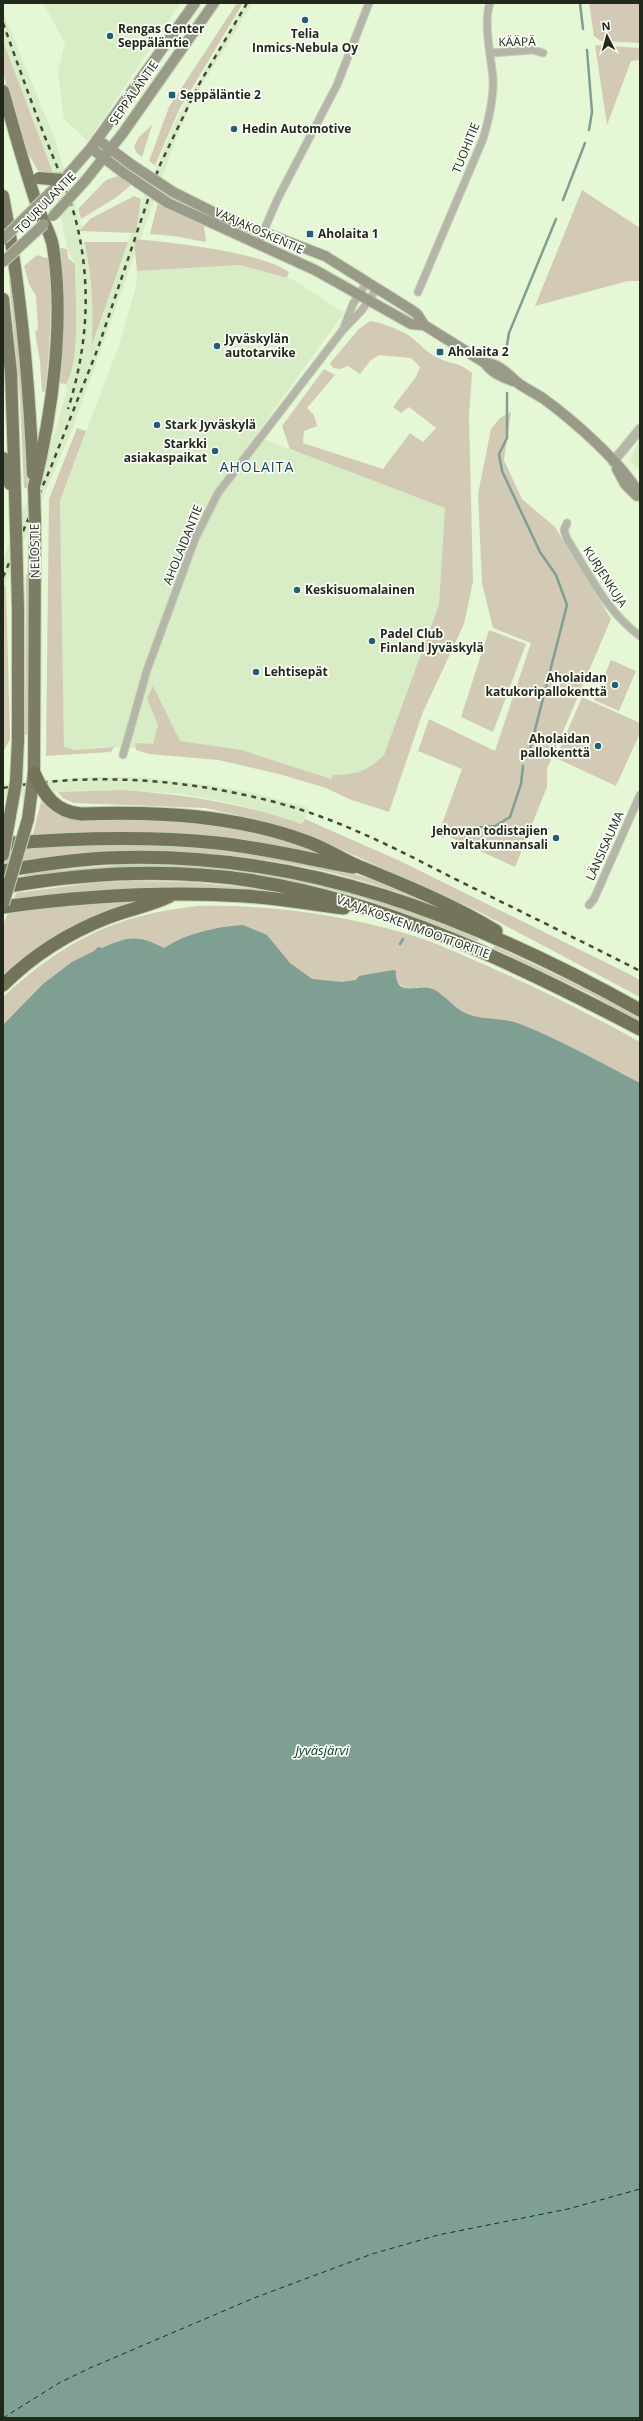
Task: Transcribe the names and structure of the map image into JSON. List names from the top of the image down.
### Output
{
  "streets": {
    "highway": ["NELOSTIE", "VAAJAKOSKEN MOOTTORITIE"],
    "main road": ["SEPPÄLÄNTIE", "TOURULANTIE", "VAAJAKOSKENTIE"],
    "street": [
      "KÄÄPÄ",
      "TUOHITIE",
      "AHOLAIDANTIE",
      "KURJENKUJA",
      "LÄNSISAUMA"
    ]
  },
  "crossings": [
    ["KÄÄPÄ", "TUOHITIE"],
    ["SEPPÄLÄNTIE", "TOURULANTIE"],
    ["SEPPÄLÄNTIE", "VAAJAKOSKENTIE"],
    ["TOURULANTIE", "VAAJAKOSKENTIE"],
    ["VAAJAKOSKENTIE", "AHOLAIDANTIE"]
  ],
  "districts": ["AHOLAITA"],
  "water": ["Jyväsjärvi"],
  "places": {
    "other": [
      "Telia Inmics-Nebula Oy",
      "Rengas Center Seppäläntie",
      "Hedin Automotive",
      "Jyväskylän autotarvike",
      "Stark Jyväskylä",
      "Starkki asiakaspaikat",
      "Keskisuomalainen",
      "Padel Club Finland Jyväskylä",
      "Lehtisepät",
      "Aholaidan katukoripallokenttä",
      "Aholaidan pallokenttä",
      "Jehovan todistajien valtakunnansali"
    ],
    "transit": ["Seppäläntie 2", "Aholaita 1", "Aholaita 2"]
  },
  "north": "top"
}
